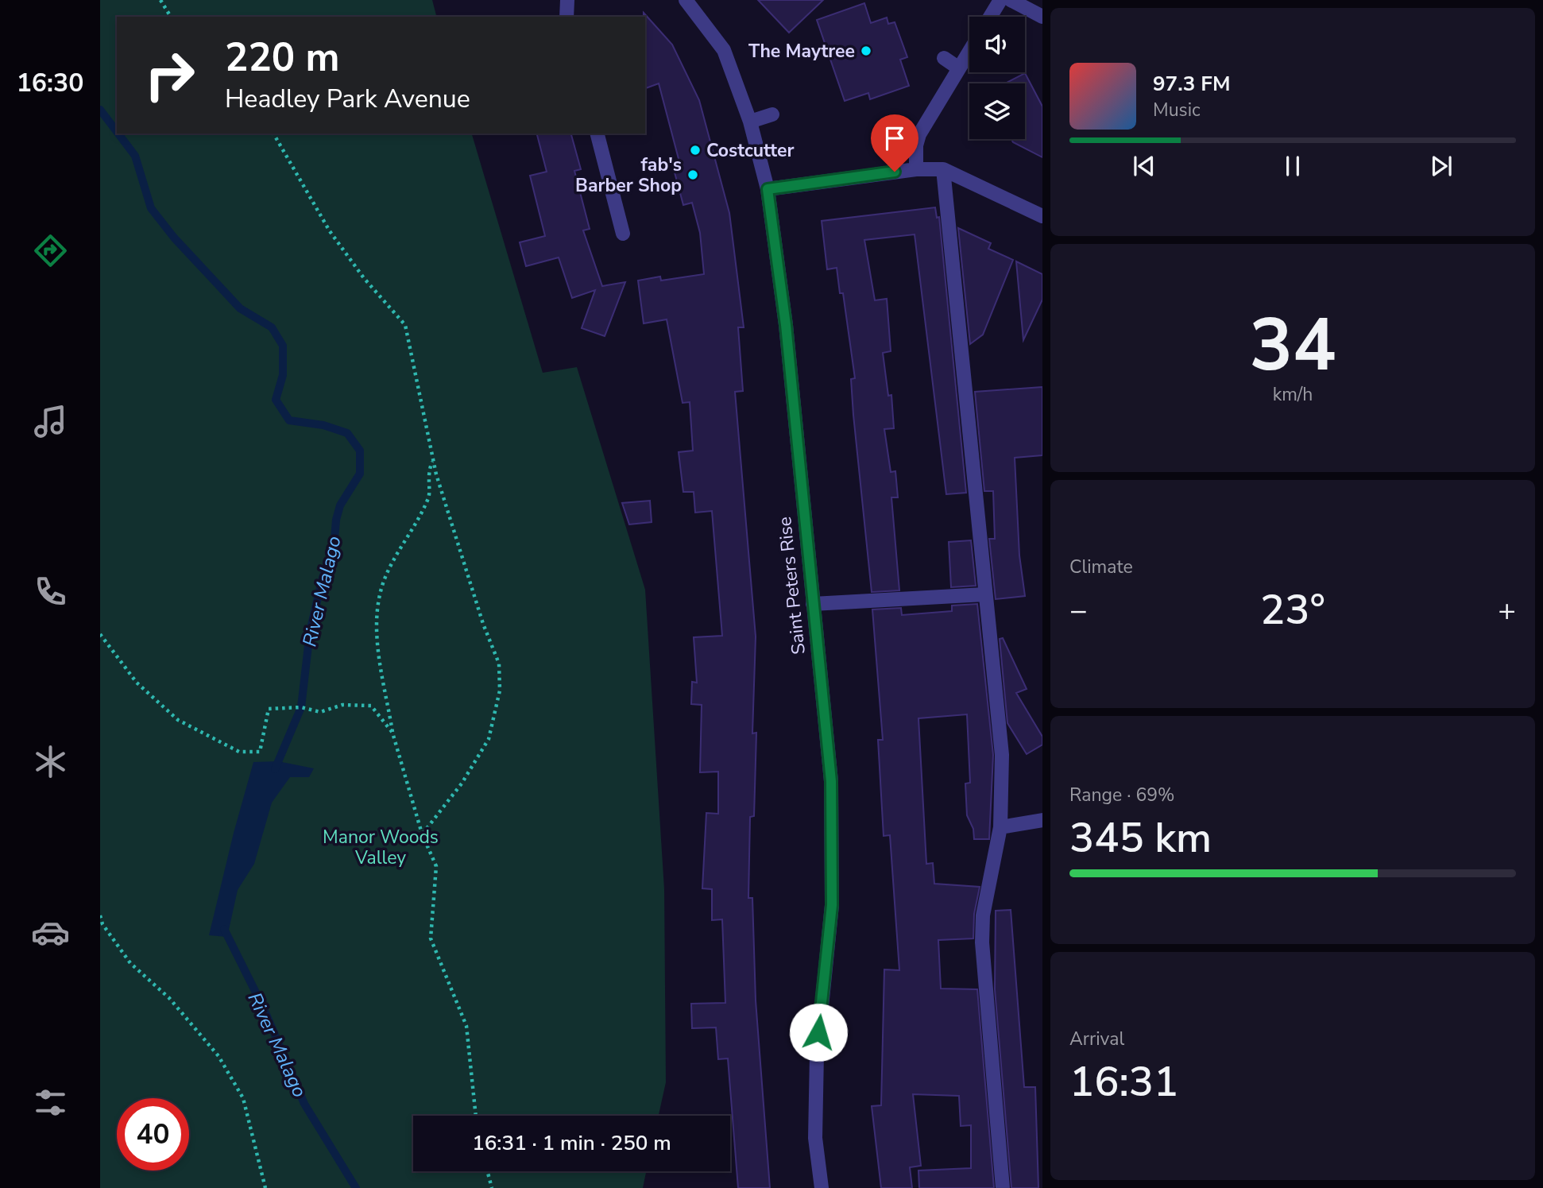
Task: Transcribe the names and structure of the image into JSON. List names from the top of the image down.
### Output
{
  "streets": {
    "street": ["Saint Peters Rise"]
  },
  "water": ["River Malago"],
  "parks": ["Manor Woods Valley"],
  "places": ["The Maytree", "Costcutter", "fab's Barber Shop"],
  "page": {
    "tabs": "16:30",
    "turn": ["220 m", "Headley Park Avenue"],
    "song": ["97.3 FM", "Music"],
    "tile": [
      ["34", "km/h"],
      "Climate",
      ["Range · 69%", "345 km"],
      ["Arrival", "16:31"]
    ],
    "heat": ["−", "23°", "+"],
    "limit": "40",
    "trip": "16:31 · 1 min · 250 m"
  }
}
